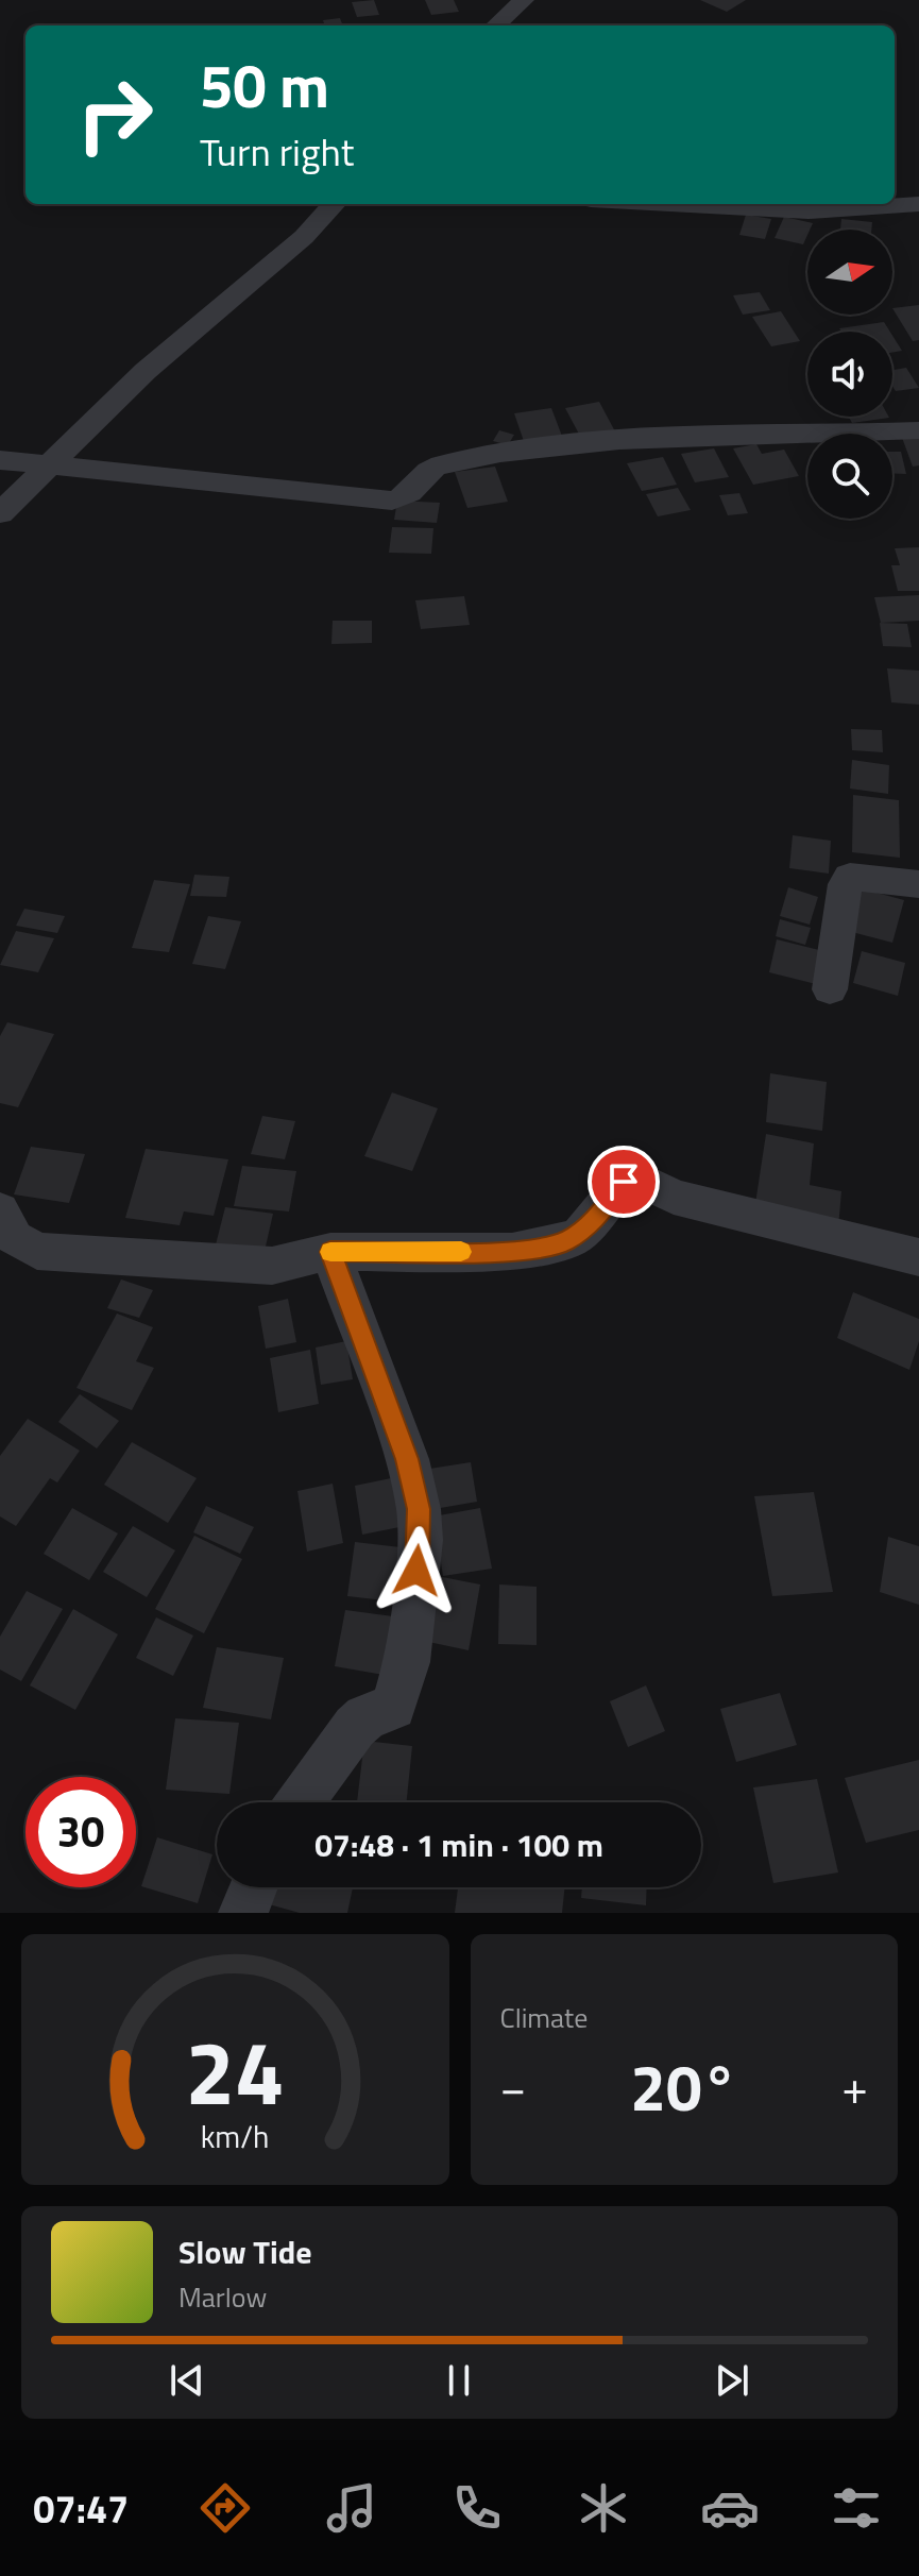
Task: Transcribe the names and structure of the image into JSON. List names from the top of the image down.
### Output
{
  "north": "right",
  "page": {
    "turn": ["50 m", "Turn right"],
    "limit": "30",
    "trip": "07:48 · 1 min · 100 m",
    "tile": "Climate",
    "heat": ["−", "20°", "+"],
    "song": ["Slow Tide", "Marlow"],
    "tabs": "07:47",
    "gauge": ["24", "km/h"]
  }
}
